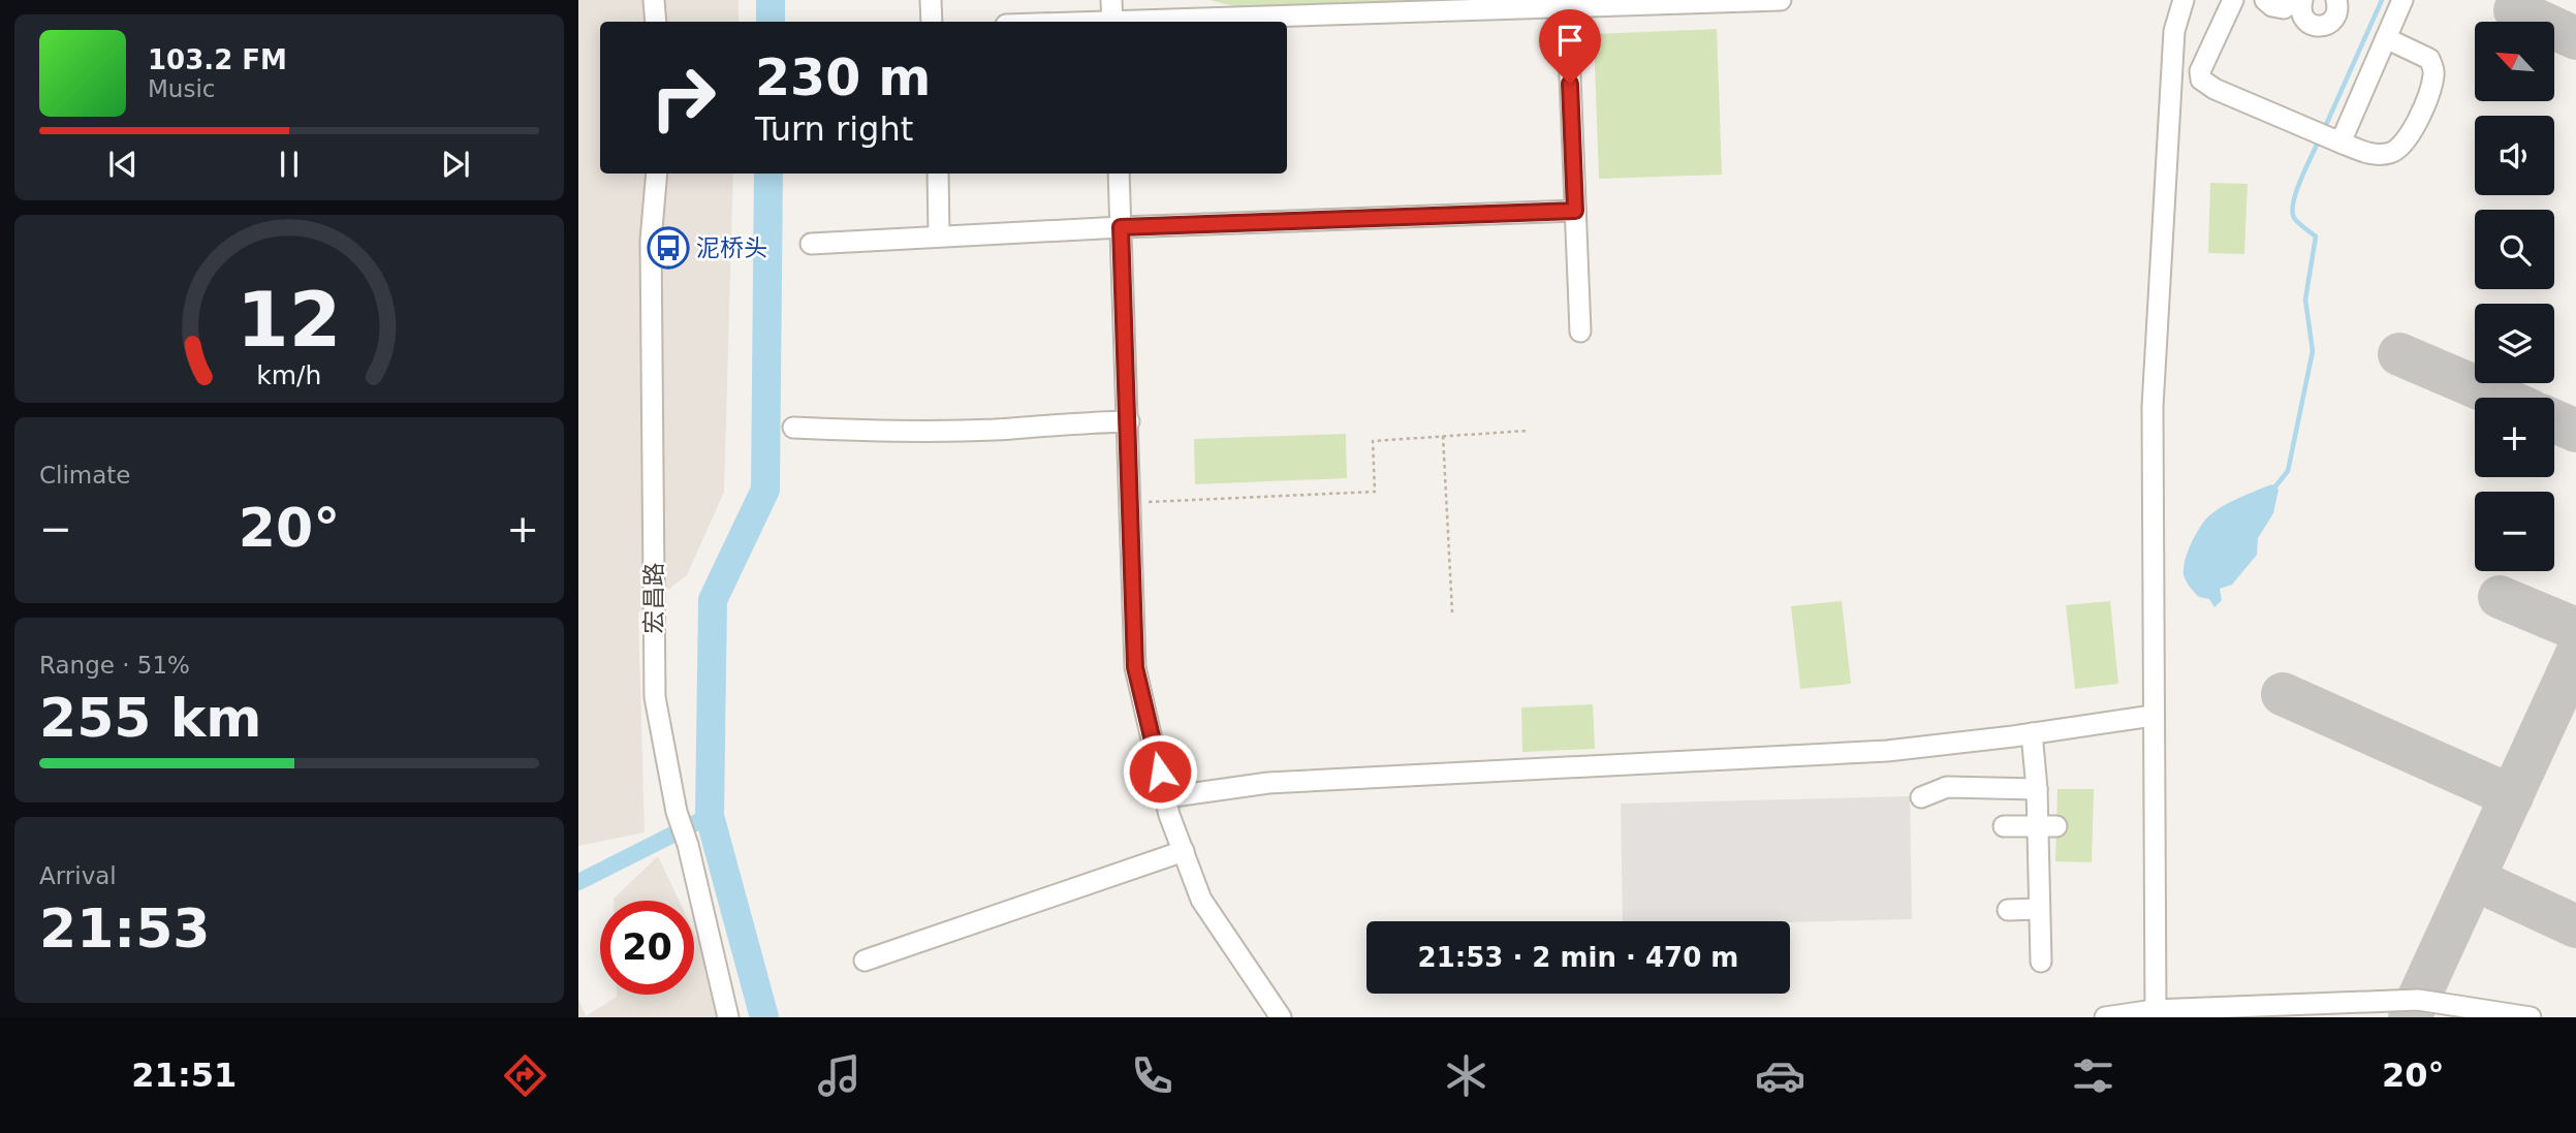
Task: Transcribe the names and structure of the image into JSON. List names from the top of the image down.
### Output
{
  "streets": {
    "street": ["宏昌路"]
  },
  "places": {
    "bus stop": ["泥桥头"]
  },
  "north": "top left",
  "page": {
    "map_buttons": ["+", "−"],
    "turn": ["230 m", "Turn right"],
    "song": ["103.2 FM", "Music"],
    "tile": [
      "Climate",
      ["Range · 51%", "255 km"],
      ["Arrival", "21:53"]
    ],
    "heat": ["−", "20°", "+"],
    "limit": "20",
    "trip": "21:53 · 2 min · 470 m",
    "tabs": ["21:51", "20°"],
    "gauge": ["12", "km/h"]
  }
}
